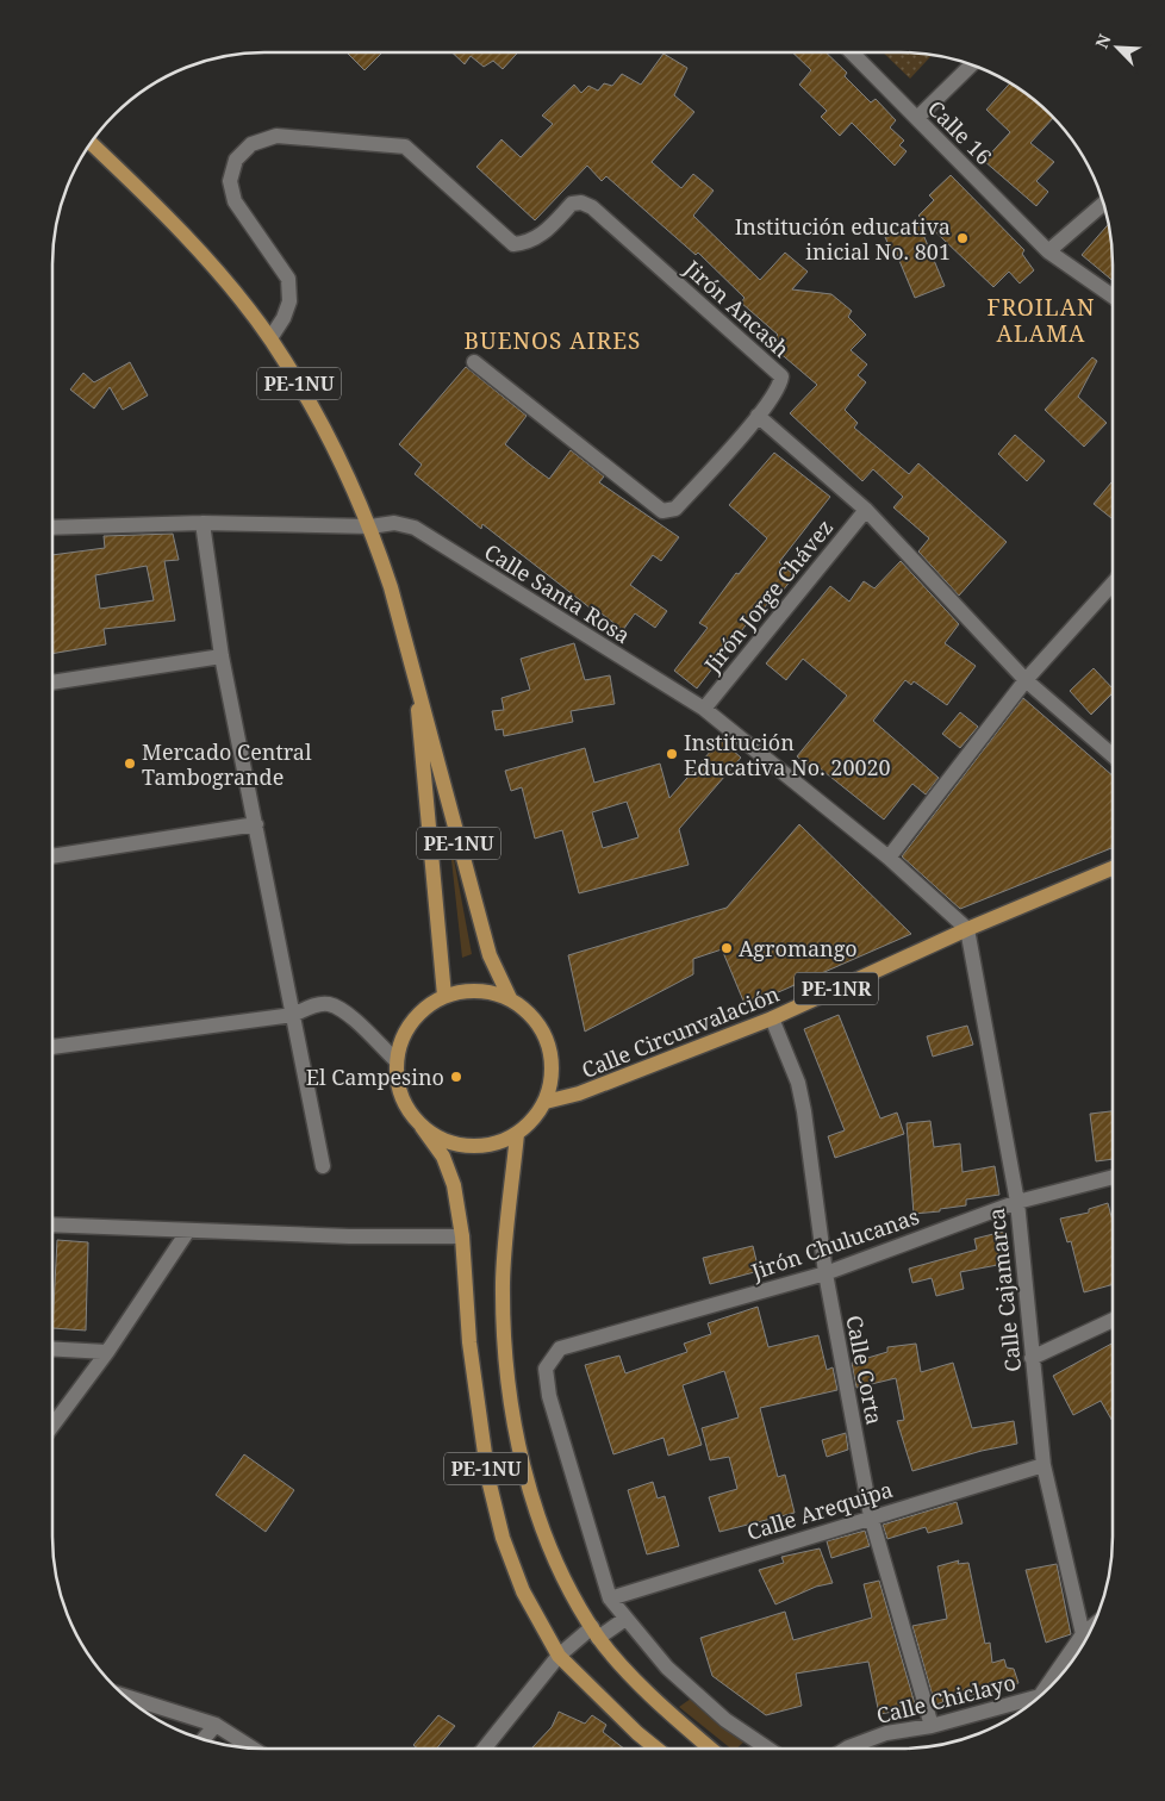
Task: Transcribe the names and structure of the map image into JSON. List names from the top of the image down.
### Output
{
  "streets": {
    "main road": ["PE-1NU", "PE-1NR", "Calle Circunvalación"],
    "street": [
      "Calle 16",
      "Jirón Ancash",
      "Calle Santa Rosa",
      "Jirón Jorge Chávez",
      "Jirón Chulucanas",
      "Calle Cajamarca",
      "Calle Corta",
      "Calle Arequipa",
      "Calle Chiclayo"
    ]
  },
  "crossings": [
    ["Jirón Ancash", "PE-1NU"],
    ["PE-1NU", "Calle Santa Rosa"],
    ["PE-1NU", "Calle Circunvalación"],
    ["Calle Santa Rosa", "Jirón Jorge Chávez"],
    ["Calle Santa Rosa", "Calle Circunvalación"],
    ["Calle Santa Rosa", "Calle Cajamarca"],
    ["Calle Circunvalación", "Calle Cajamarca"],
    ["Calle Circunvalación", "Calle Corta"],
    ["Jirón Chulucanas", "Calle Cajamarca"],
    ["Jirón Chulucanas", "Calle Corta"],
    ["Jirón Chulucanas", "Calle Arequipa"],
    ["Calle Cajamarca", "Calle Arequipa"],
    ["Calle Corta", "Calle Arequipa"],
    ["Calle Corta", "Calle Chiclayo"]
  ],
  "districts": ["FROILAN ALAMA", "BUENOS AIRES"],
  "places": [
    "Institución educativa inicial No. 801",
    "Institución Educativa No. 20020",
    "Mercado Central Tambogrande",
    "Agromango",
    "El Campesino"
  ],
  "north": "top left"
}
